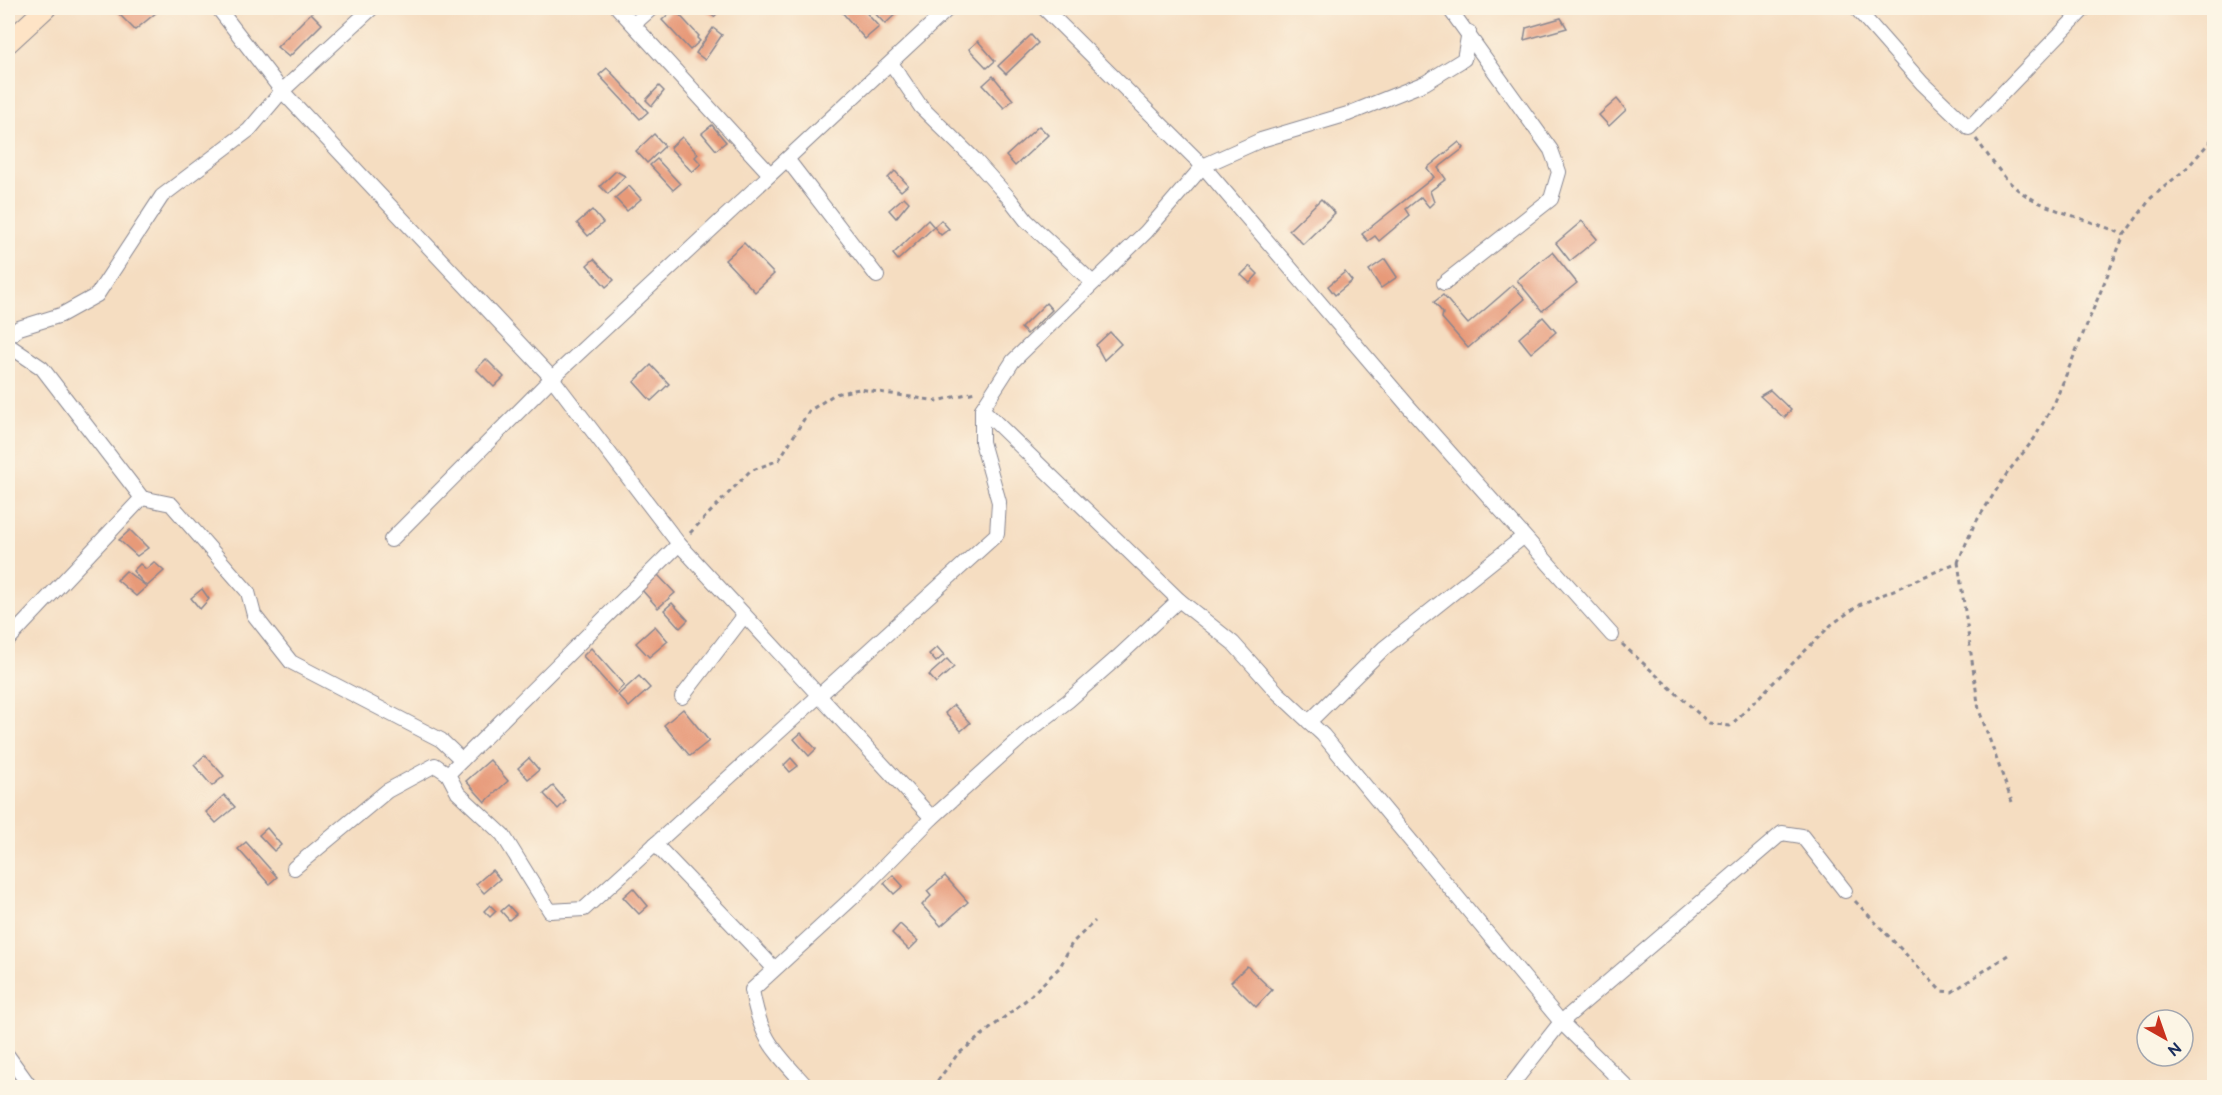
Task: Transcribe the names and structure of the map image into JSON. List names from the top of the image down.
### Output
{
  "north": "bottom right"
}
